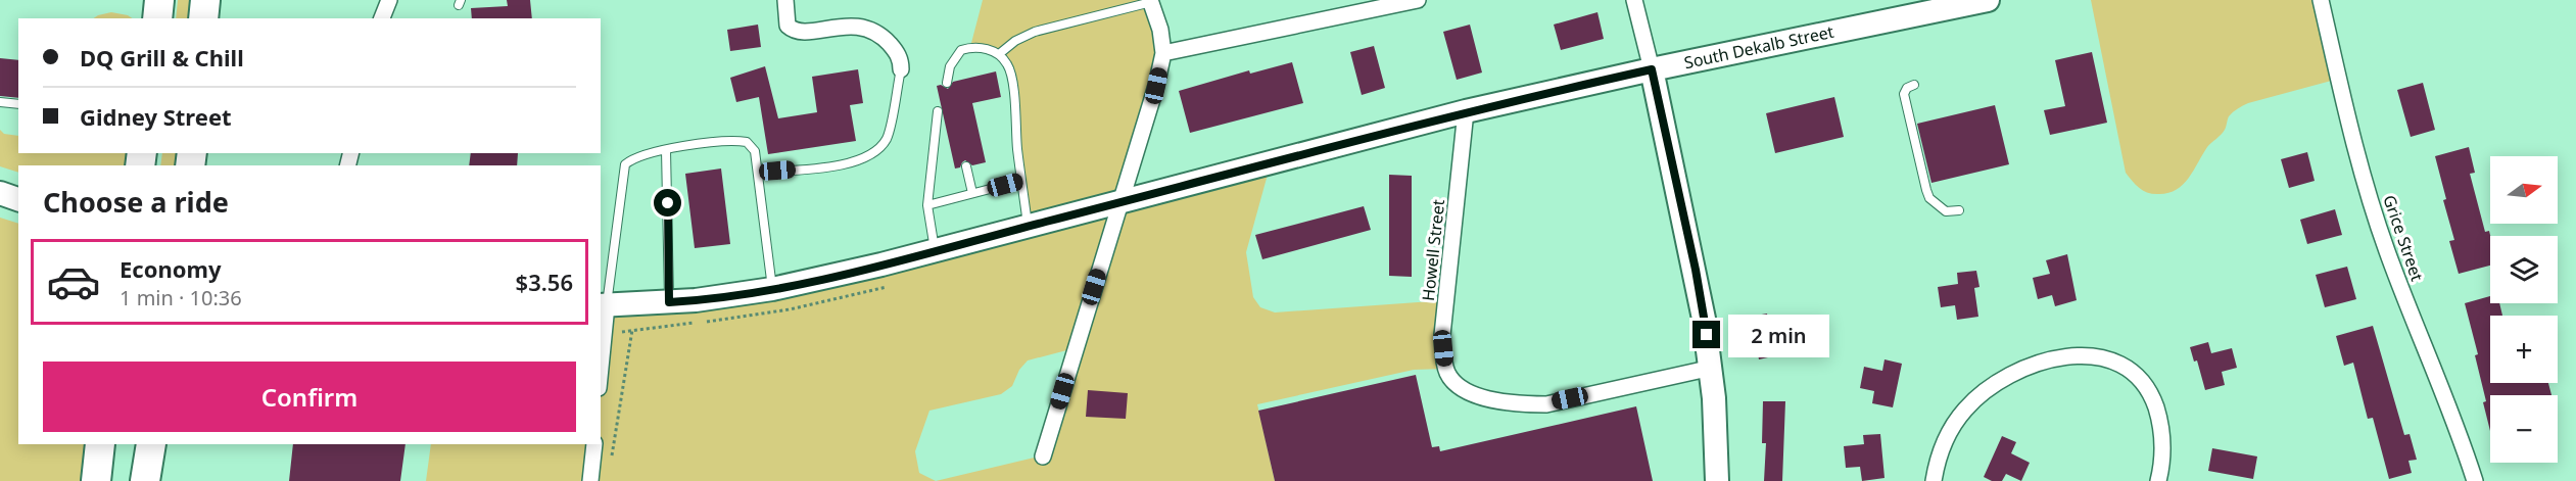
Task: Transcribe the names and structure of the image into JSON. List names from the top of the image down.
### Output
{
  "streets": {
    "main road": ["South Dekalb Street"],
    "street": ["Grice Street", "Howell Street"]
  },
  "crossings": [
    ["South Dekalb Street", "Howell Street"]
  ],
  "north": "right",
  "page": {
    "banner": ["DQ Grill & Chill", "Gidney Street"],
    "map_buttons": ["+", "−"],
    "heading": "Choose a ride",
    "list": [
      {
        "name": "Economy",
        "note": "1 min · 10:36",
        "value": "$3.56"
      }
    ],
    "bubble": "2 min",
    "buttons": "Confirm"
  }
}
